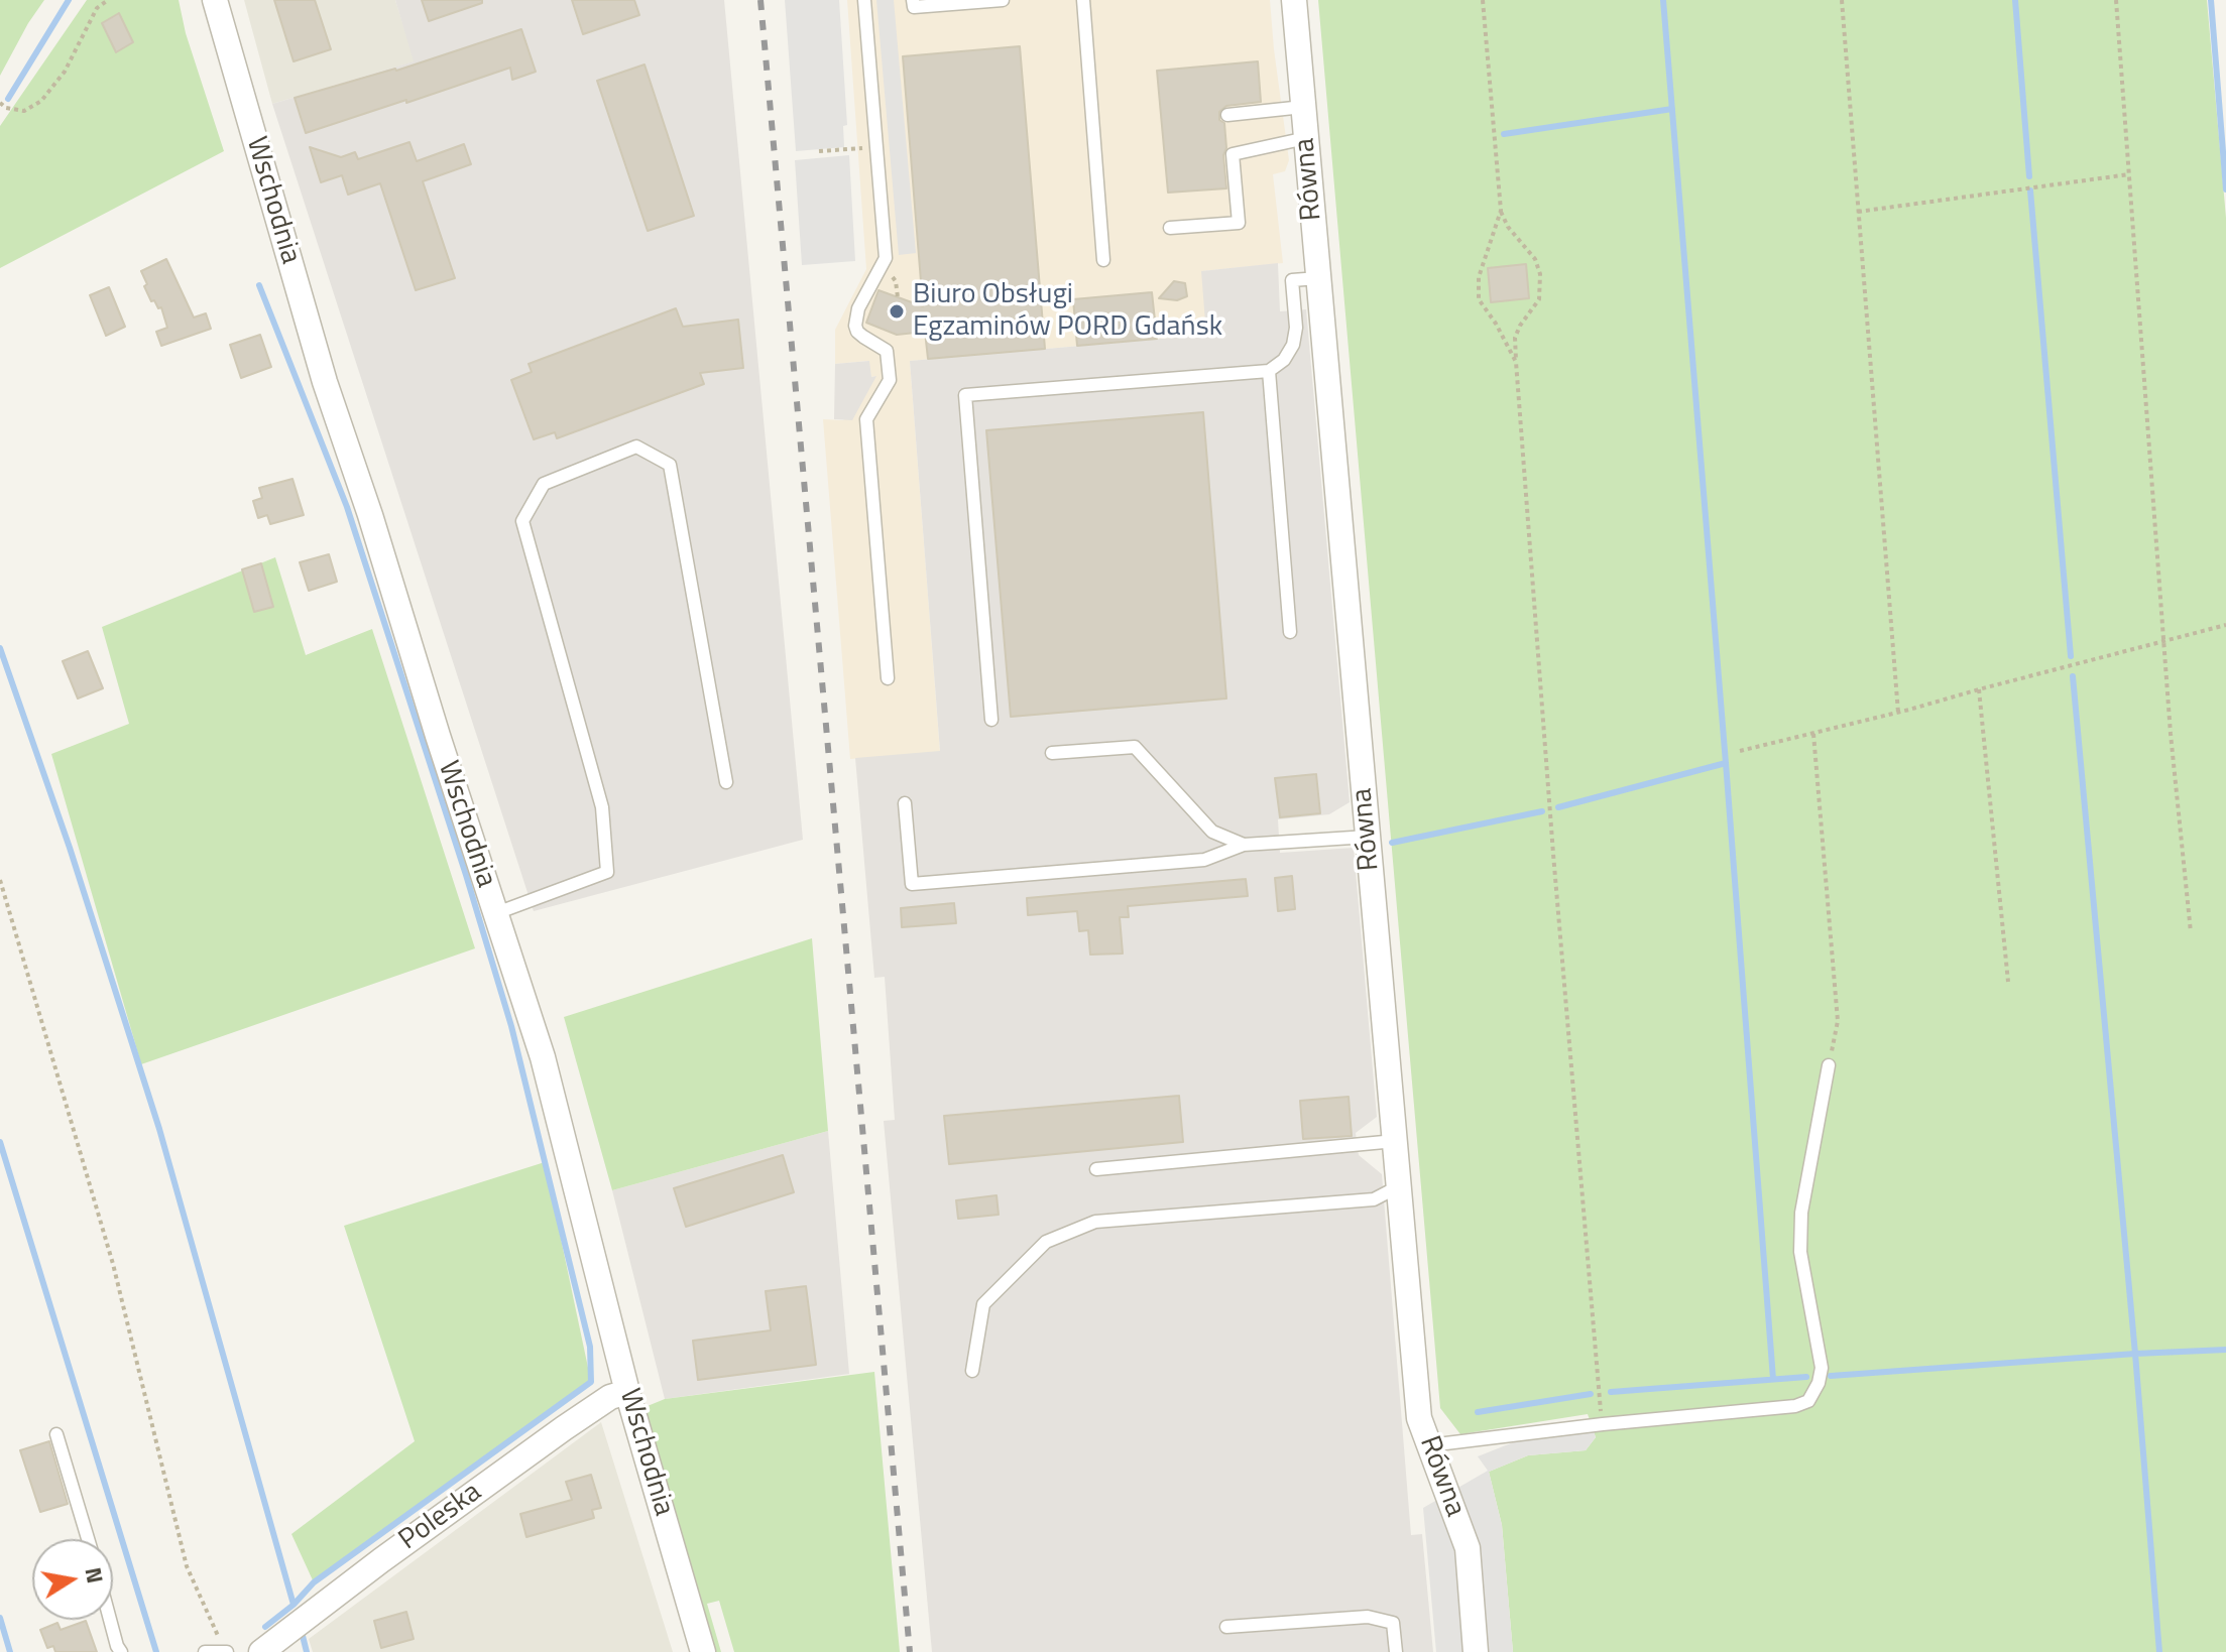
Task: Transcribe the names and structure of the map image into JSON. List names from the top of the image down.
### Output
{
  "streets": {
    "street": ["Równa", "Wschodnia", "Poleska"]
  },
  "crossings": [
    ["Wschodnia", "Poleska"]
  ],
  "places": ["Biuro Obsługi Egzaminów PORD Gdańsk"],
  "north": "right"
}
